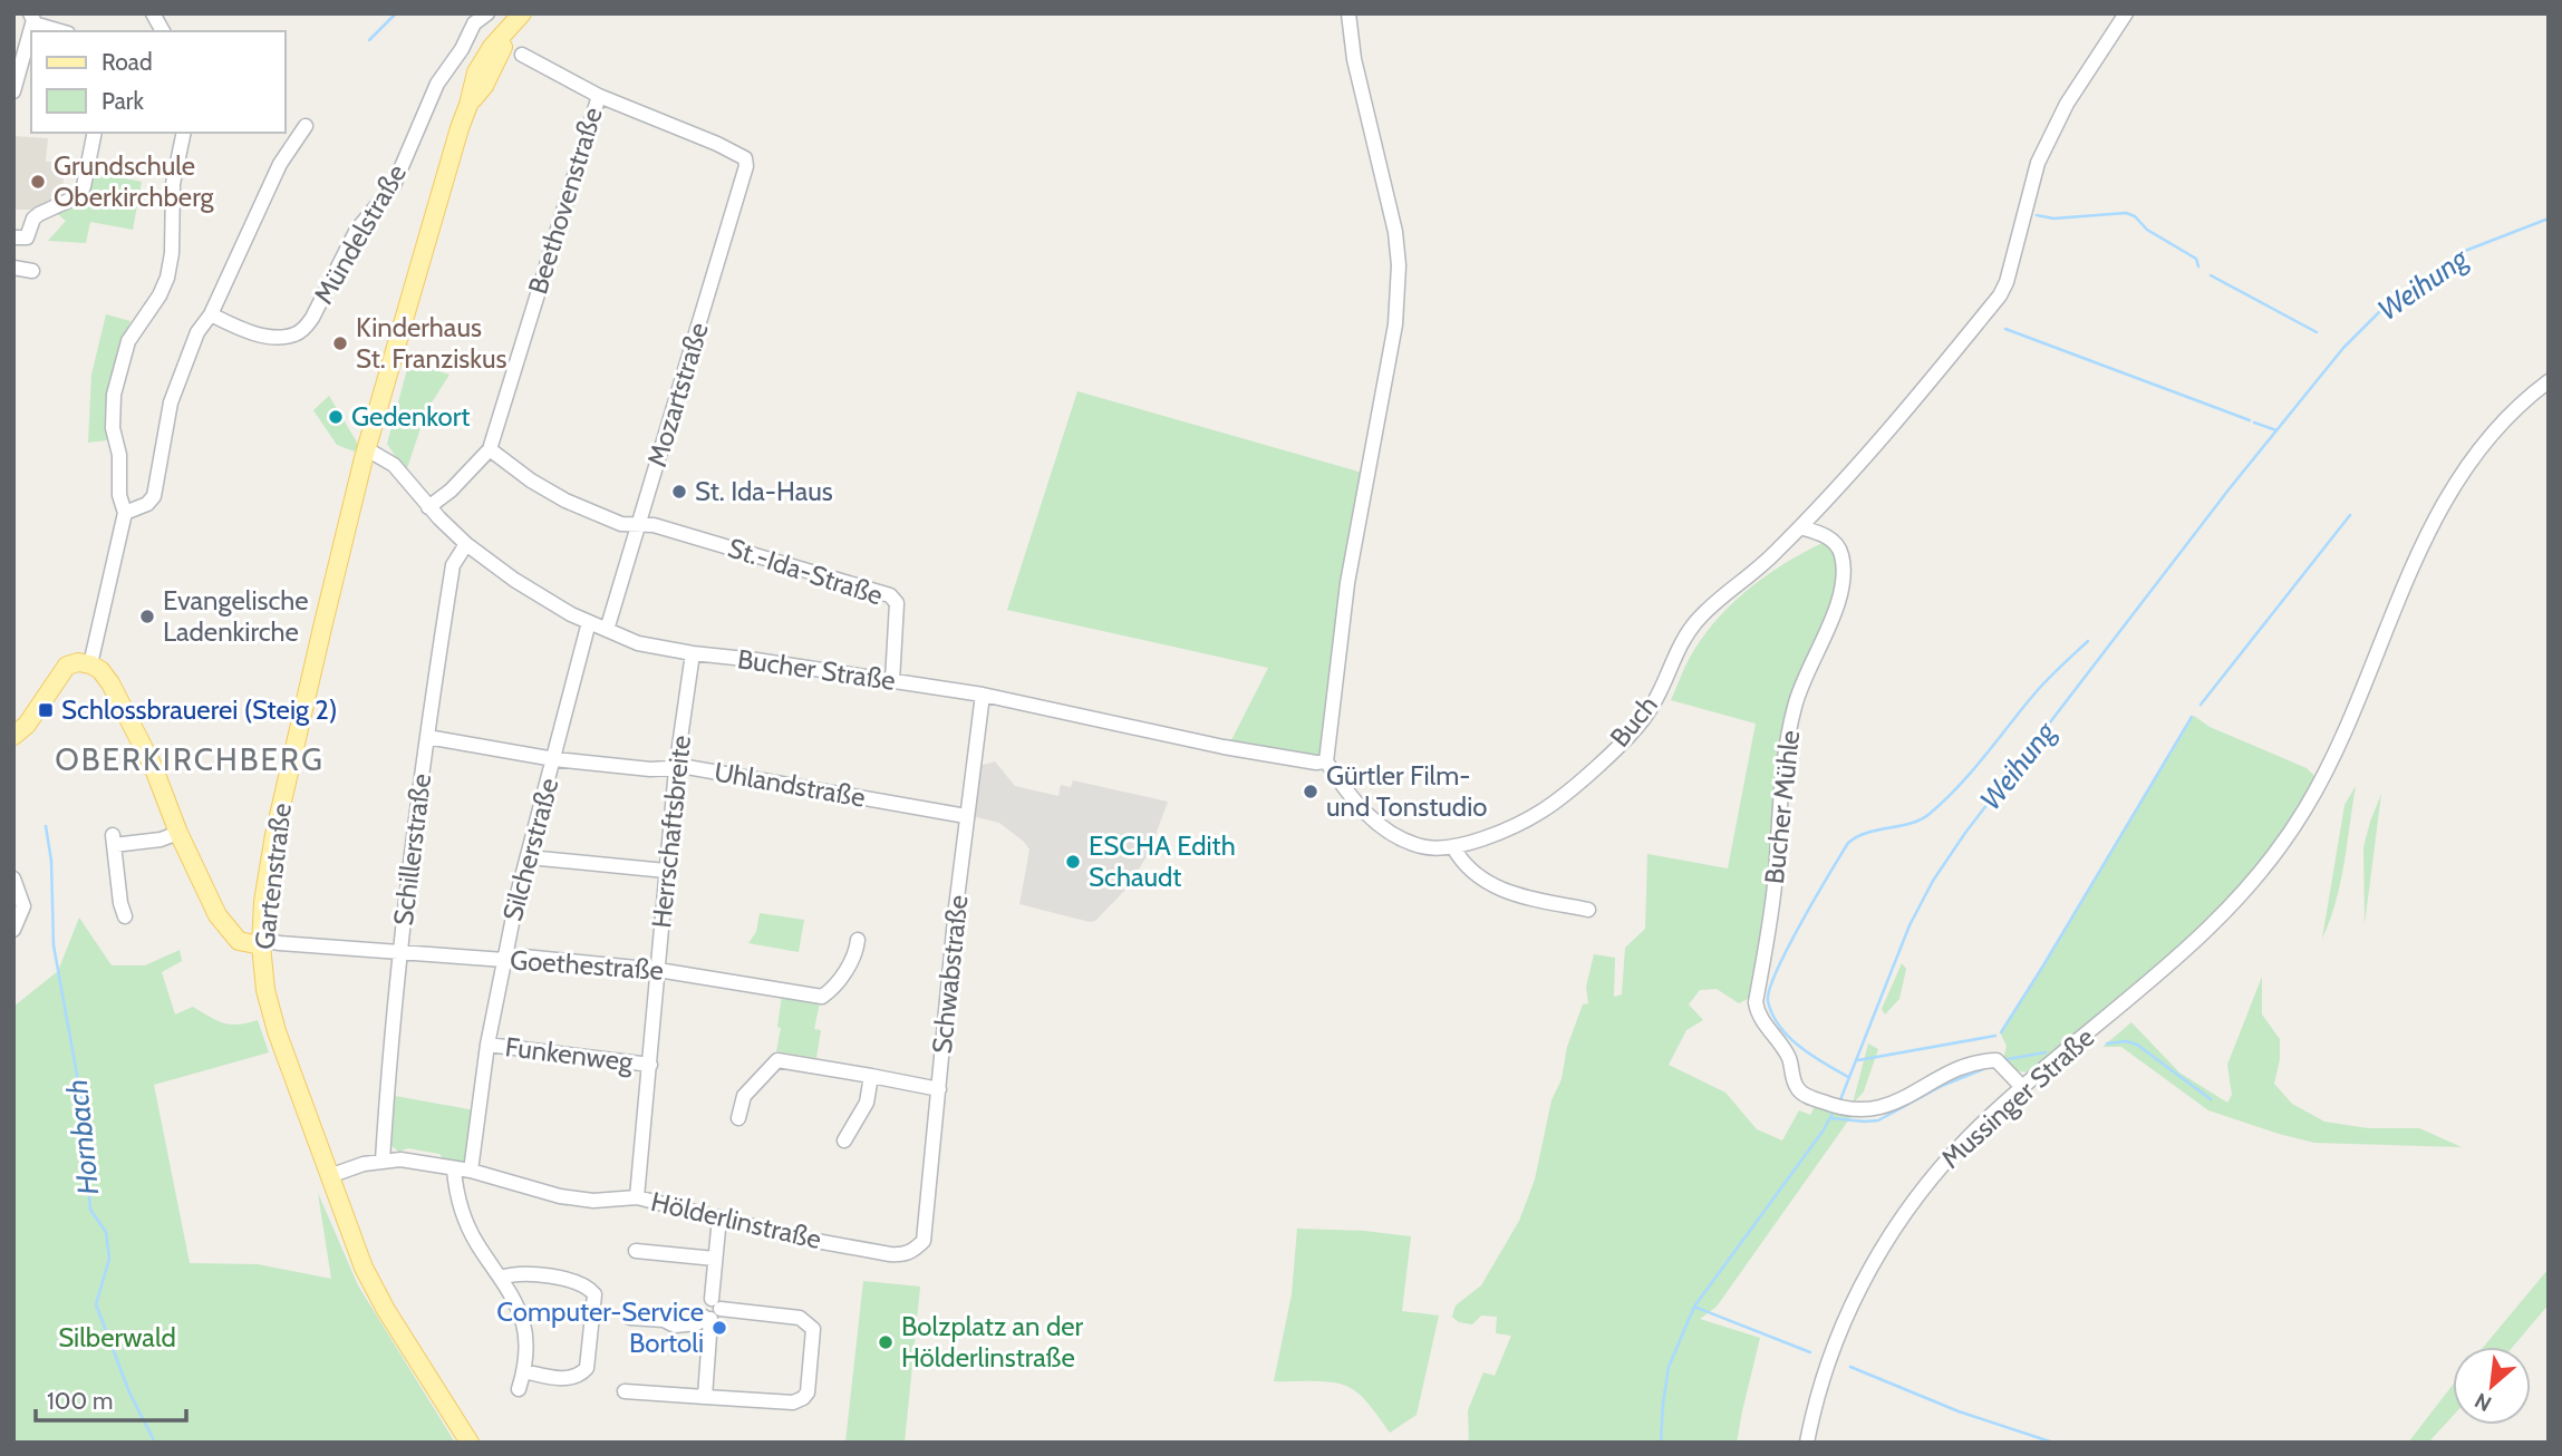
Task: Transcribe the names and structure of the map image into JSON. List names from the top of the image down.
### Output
{
  "streets": {
    "main road": ["Gartenstraße"],
    "street": [
      "Beethovenstraße",
      "Mündelstraße",
      "Mozartstraße",
      "St.-Ida-Straße",
      "Bucher Straße",
      "Buch",
      "Uhlandstraße",
      "Bucher Mühle",
      "Herrschaftsbreite",
      "Schillerstraße",
      "Silcherstraße",
      "Goethestraße",
      "Schwabstraße",
      "Funkenweg",
      "Mussinger Straße",
      "Hölderlinstraße"
    ]
  },
  "crossings": [
    ["Beethovenstraße", "Mozartstraße"],
    ["Beethovenstraße", "St.-Ida-Straße"],
    ["Beethovenstraße", "Bucher Straße"],
    ["Mündelstraße", "Gartenstraße"],
    ["Mozartstraße", "St.-Ida-Straße"],
    ["Mozartstraße", "Bucher Straße"],
    ["St.-Ida-Straße", "Bucher Straße"],
    ["Bucher Straße", "Buch"],
    ["Bucher Straße", "Herrschaftsbreite"],
    ["Bucher Straße", "Schillerstraße"],
    ["Bucher Straße", "Silcherstraße"],
    ["Bucher Straße", "Gartenstraße"],
    ["Bucher Straße", "Schwabstraße"],
    ["Buch", "Bucher Mühle"],
    ["Uhlandstraße", "Herrschaftsbreite"],
    ["Uhlandstraße", "Schillerstraße"],
    ["Uhlandstraße", "Silcherstraße"],
    ["Uhlandstraße", "Schwabstraße"],
    ["Bucher Mühle", "Mussinger Straße"],
    ["Herrschaftsbreite", "Goethestraße"],
    ["Herrschaftsbreite", "Funkenweg"],
    ["Herrschaftsbreite", "Hölderlinstraße"],
    ["Schillerstraße", "Goethestraße"],
    ["Schillerstraße", "Hölderlinstraße"],
    ["Silcherstraße", "Goethestraße"],
    ["Silcherstraße", "Funkenweg"],
    ["Silcherstraße", "Hölderlinstraße"],
    ["Gartenstraße", "Goethestraße"],
    ["Gartenstraße", "Hölderlinstraße"],
    ["Schwabstraße", "Hölderlinstraße"]
  ],
  "districts": ["OBERKIRCHBERG"],
  "water": ["Weihung", "Hornbach"],
  "parks": ["Silberwald"],
  "places": {
    "other": [
      "Grundschule Oberkirchberg",
      "Kinderhaus St. Franziskus",
      "Gedenkort",
      "St. Ida-Haus",
      "Evangelische Ladenkirche",
      "Gürtler Film- und Tonstudio",
      "ESCHA Edith Schaudt",
      "Computer-Service Bortoli",
      "Bolzplatz an der Hölderlinstraße"
    ],
    "transit": ["Schlossbrauerei (Steig 2)"]
  },
  "legend": ["Road", "Park"],
  "scale_bar": "100 m",
  "north": "bottom left"
}
